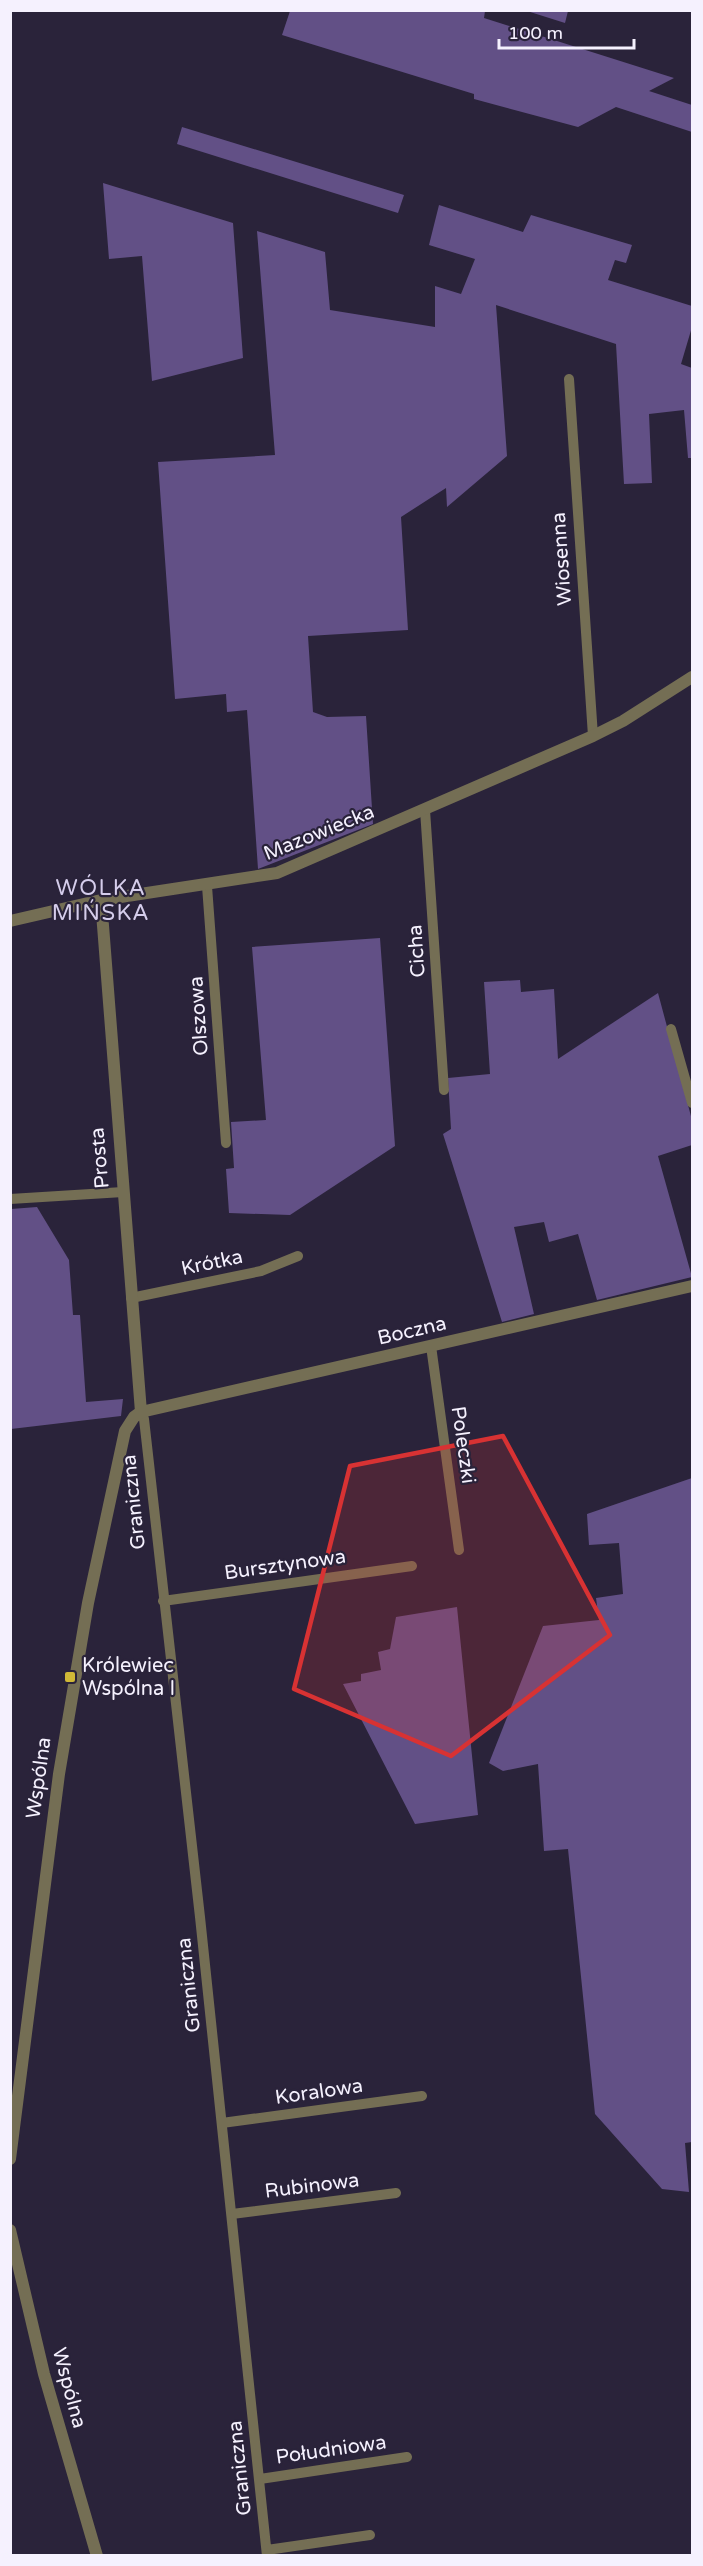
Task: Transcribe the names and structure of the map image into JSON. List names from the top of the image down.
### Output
{
  "streets": {
    "street": [
      "Wiosenna",
      "Mazowiecka",
      "Cicha",
      "Olszowa",
      "Prosta",
      "Krótka",
      "Boczna",
      "Poleczki",
      "Graniczna",
      "Bursztynowa",
      "Wspólna",
      "Koralowa",
      "Rubinowa",
      "Południowa"
    ]
  },
  "crossings": [
    ["Wiosenna", "Mazowiecka"],
    ["Mazowiecka", "Cicha"],
    ["Mazowiecka", "Olszowa"],
    ["Mazowiecka", "Prosta"],
    ["Prosta", "Krótka"],
    ["Prosta", "Boczna"],
    ["Prosta", "Graniczna"],
    ["Prosta", "Wspólna"],
    ["Boczna", "Poleczki"],
    ["Boczna", "Graniczna"],
    ["Boczna", "Wspólna"],
    ["Graniczna", "Bursztynowa"],
    ["Graniczna", "Wspólna"],
    ["Graniczna", "Koralowa"],
    ["Graniczna", "Rubinowa"],
    ["Graniczna", "Południowa"]
  ],
  "districts": ["WÓLKA MIŃSKA"],
  "places": {
    "transit": ["Królewiec Wspólna I"]
  },
  "scale_bar": "100 m"
}
